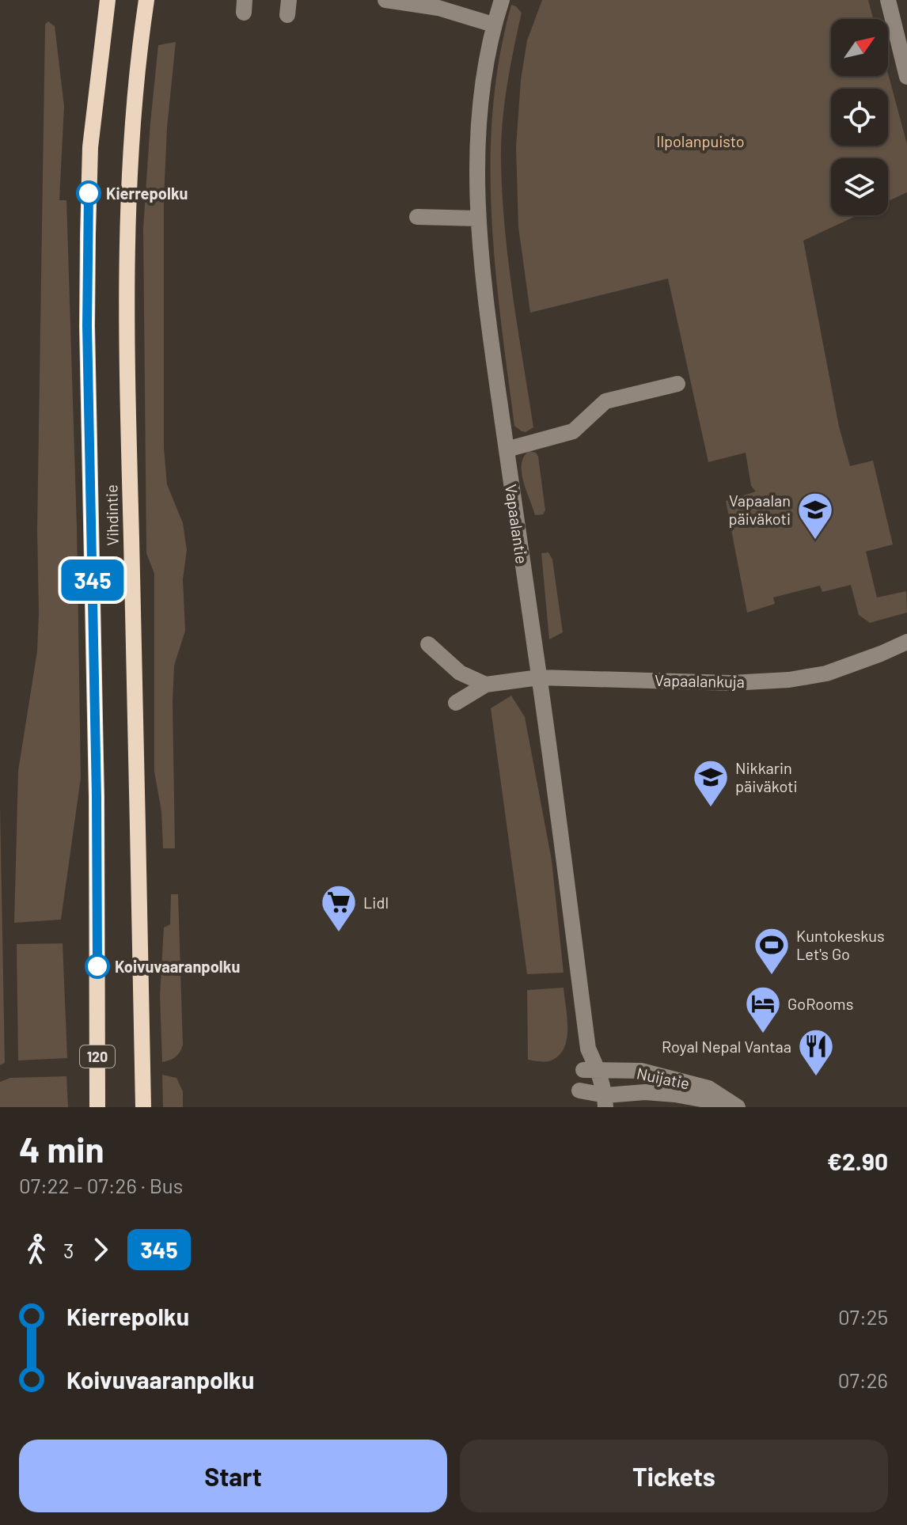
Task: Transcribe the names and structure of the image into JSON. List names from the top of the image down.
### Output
{
  "streets": {
    "main road": ["Vihdintie", "120"],
    "street": ["Vapaalantie", "Vapaalankuja", "Nuijatie"]
  },
  "crossings": [
    ["Vapaalantie", "Vapaalankuja"],
    ["Vapaalantie", "Nuijatie"]
  ],
  "parks": ["Ilpolanpuisto"],
  "places": {
    "other": ["Kierrepolku", "Koivuvaaranpolku"],
    "school or university": ["Vapaalan päiväkoti", "Nikkarin päiväkoti"],
    "supermarket": ["Lidl"],
    "sports": ["Kuntokeskus Let's Go"],
    "hotel": ["GoRooms"],
    "restaurant": ["Royal Nepal Vantaa"]
  },
  "lines": ["bus line 345"],
  "north": "top right",
  "page": {
    "on_map": "345",
    "heading": ["4 min", "07:22 – 07:26 · Bus", "€2.90"],
    "legs": ["3", "345"],
    "list": [
      {
        "name": "Kierrepolku",
        "value": "07:25"
      },
      {
        "name": "Koivuvaaranpolku",
        "value": "07:26"
      }
    ],
    "buttons": ["Start", "Tickets"]
  }
}
